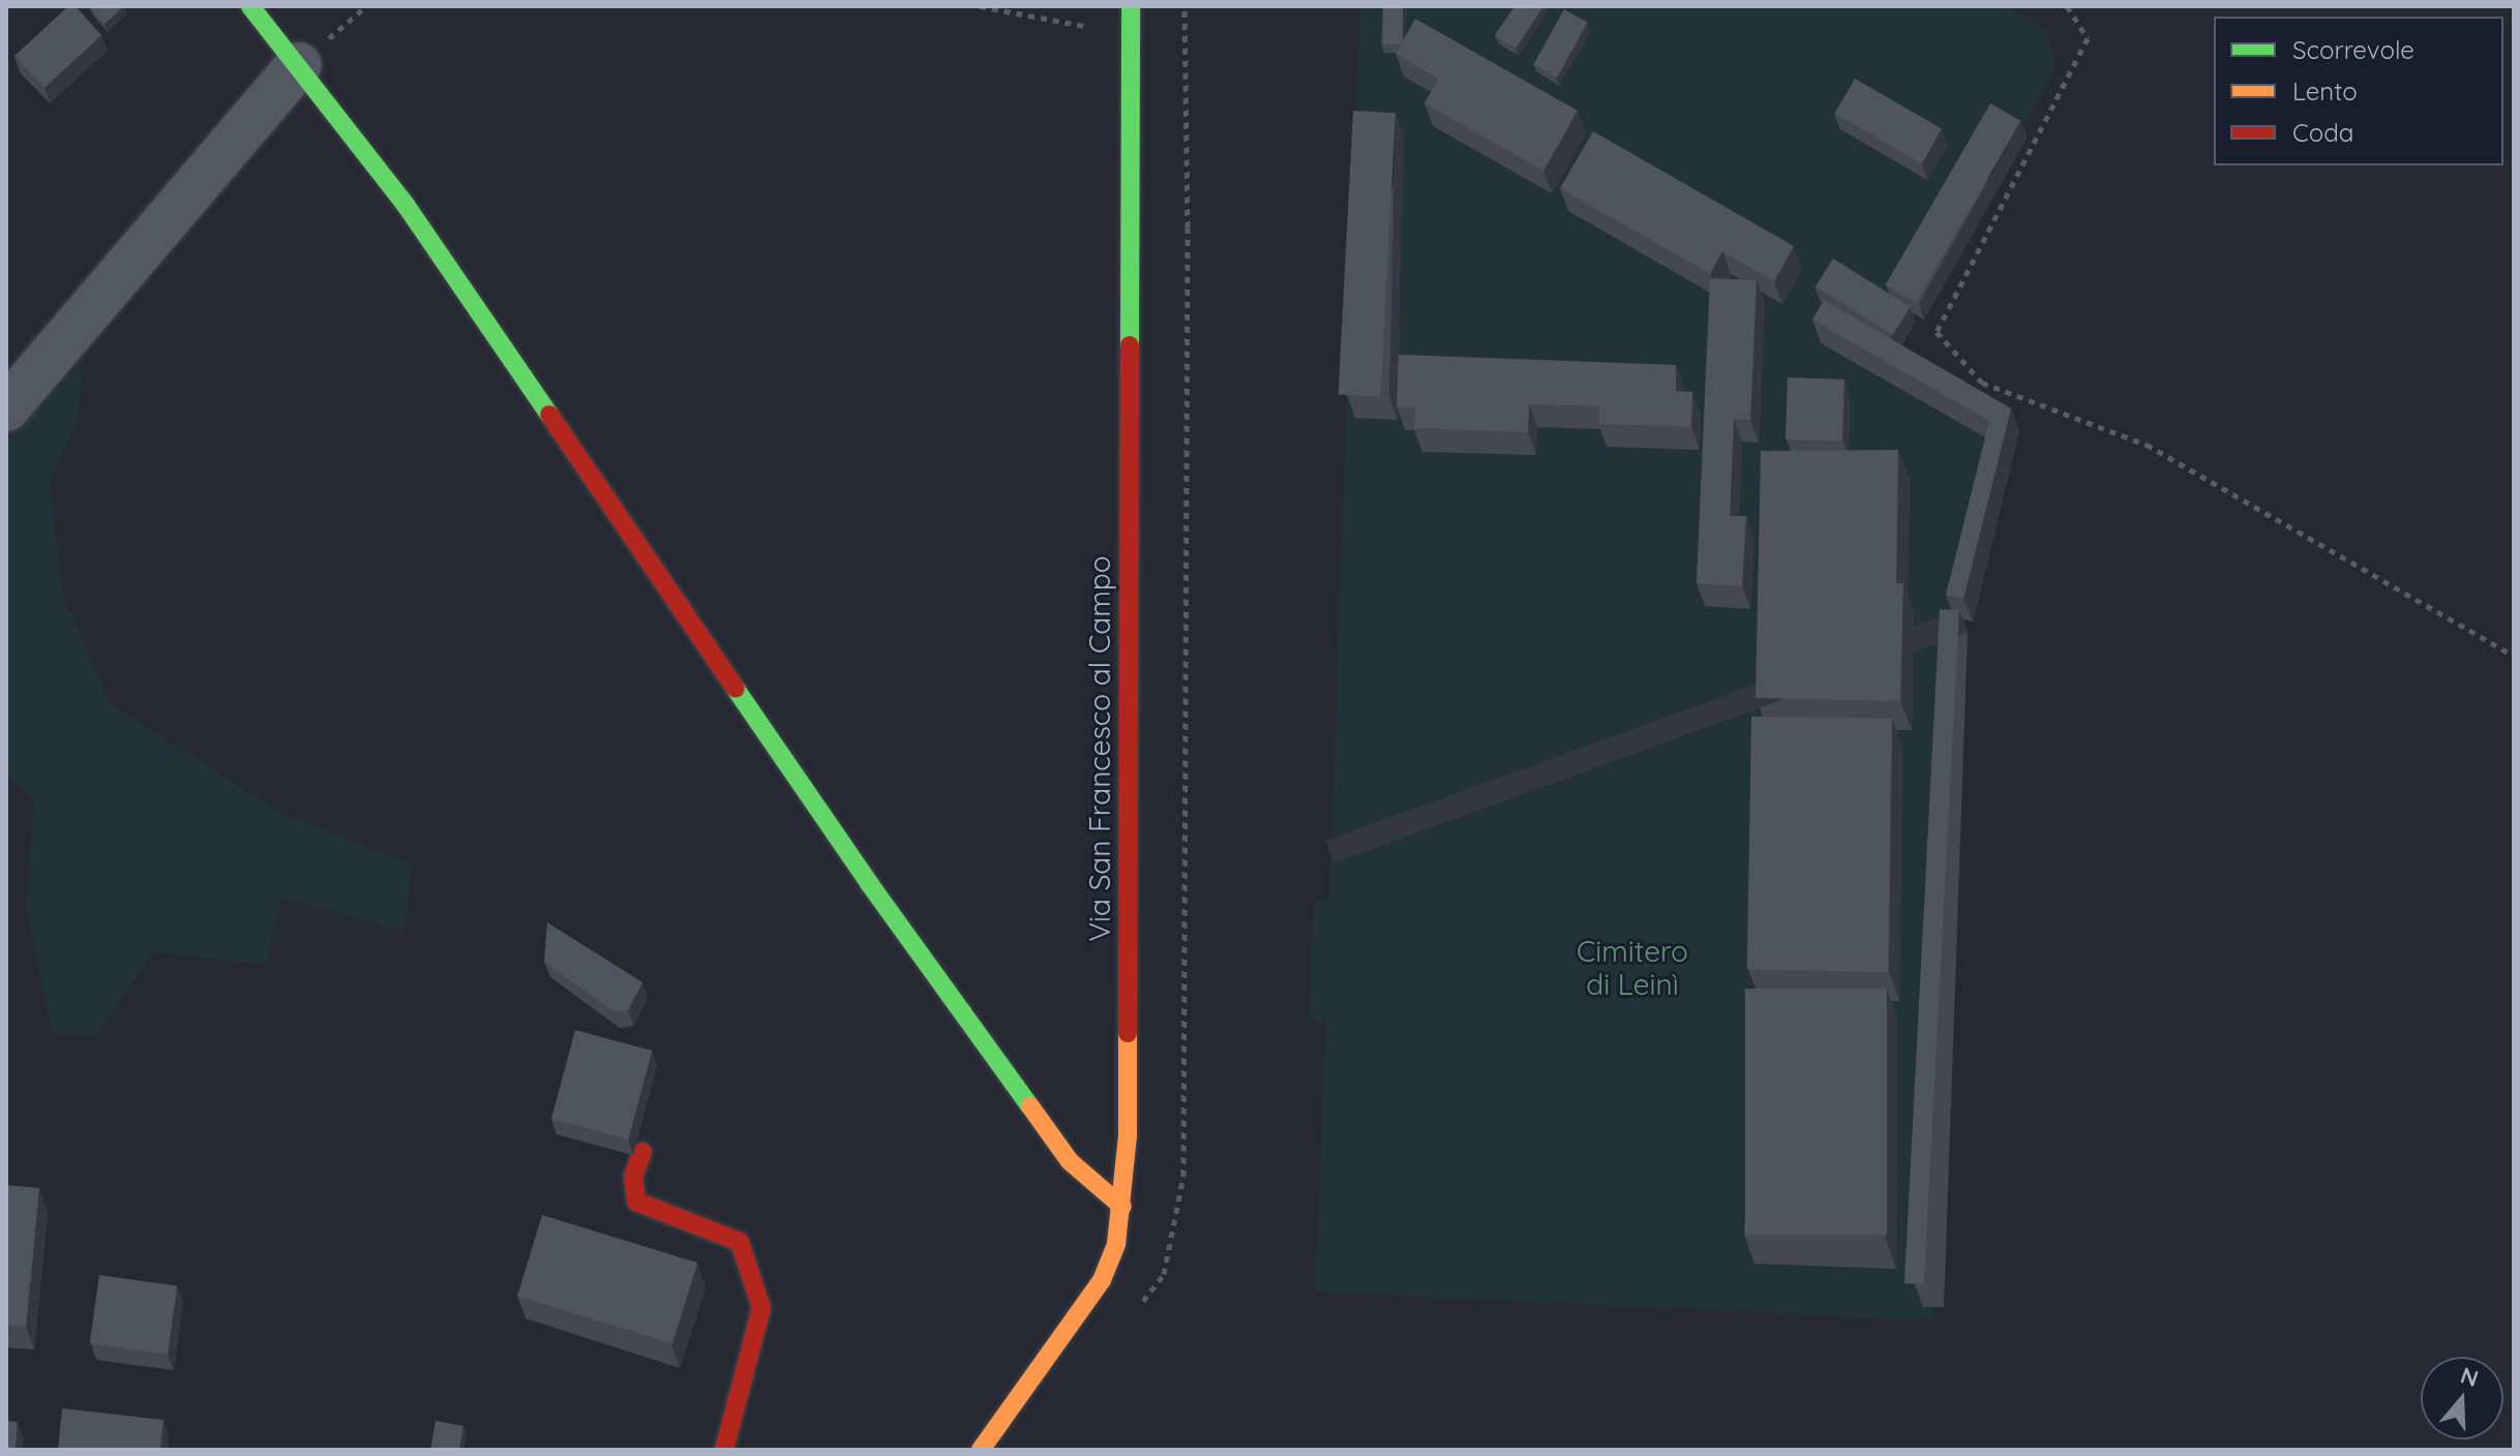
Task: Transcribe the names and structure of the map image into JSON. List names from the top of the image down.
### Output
{
  "streets": {
    "street": ["Via San Francesco al Campo"]
  },
  "parks": ["Cimitero di Leinì"],
  "legend": ["Scorrevole", "Lento", "Coda"],
  "north": "top"
}
